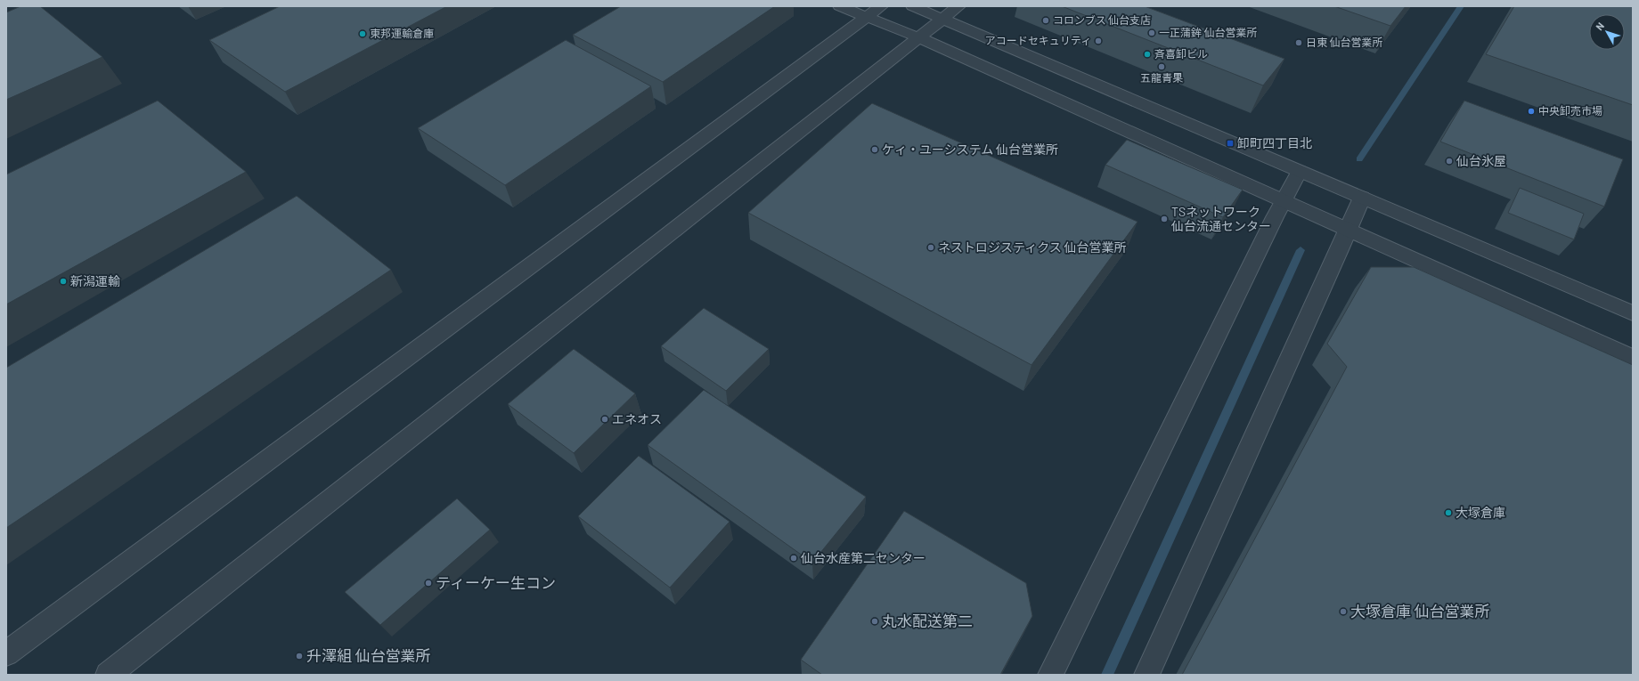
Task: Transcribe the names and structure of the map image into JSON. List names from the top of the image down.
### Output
{
  "places": {
    "other": [
      "コロンブス 仙台支店",
      "一正蒲鉾 仙台営業所",
      "東邦運輸倉庫",
      "アコードセキュリティ",
      "日東 仙台営業所",
      "斉喜卸ビル",
      "五龍青果",
      "中央卸売市場",
      "ケィ・ユーシステム 仙台営業所",
      "仙台氷屋",
      "TSネットワーク 仙台流通センター",
      "ネストロジスティクス 仙台営業所",
      "新潟運輸",
      "エネオス",
      "大塚倉庫",
      "仙台水産第二センター",
      "ティーケー生コン",
      "大塚倉庫 仙台営業所",
      "丸水配送第二",
      "升澤組 仙台営業所"
    ],
    "transit": ["卸町四丁目北"]
  },
  "north": "top left"
}
